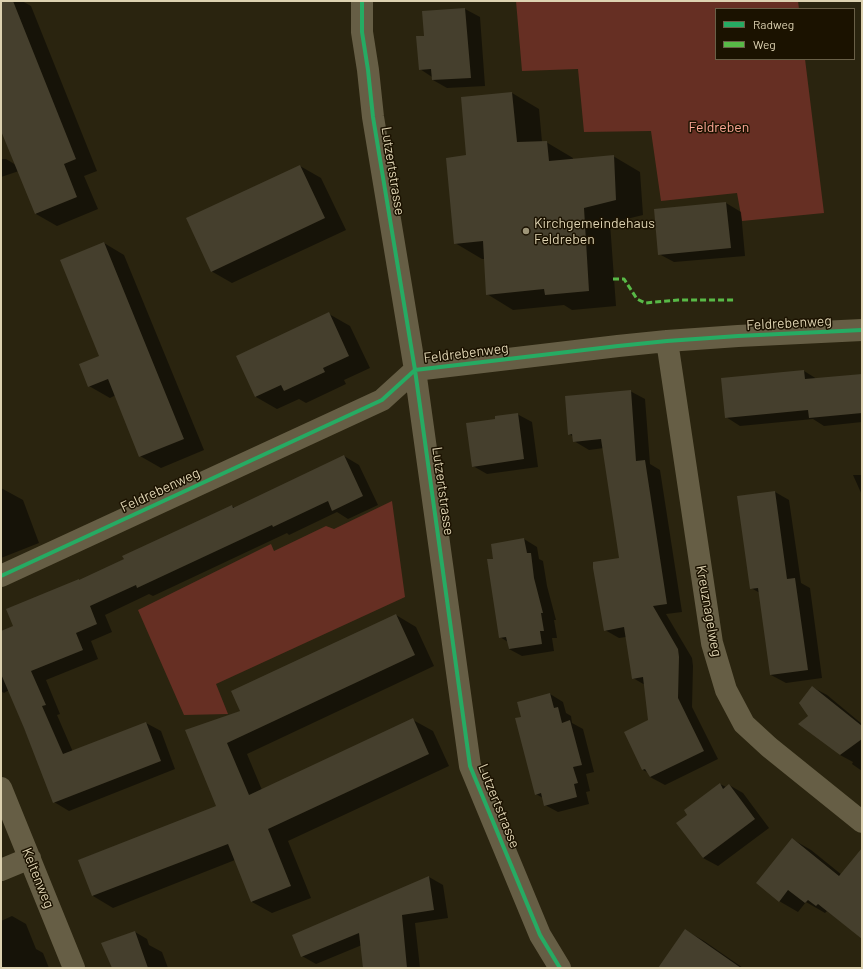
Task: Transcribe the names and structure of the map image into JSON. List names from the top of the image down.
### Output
{
  "streets": {
    "street": [
      "Lutzertstrasse",
      "Feldrebenweg",
      "Kreuznagelweg",
      "Keltenweg"
    ]
  },
  "crossings": [
    ["Lutzertstrasse", "Feldrebenweg"],
    ["Feldrebenweg", "Kreuznagelweg"]
  ],
  "parks": ["Feldreben"],
  "places": ["Kirchgemeindehaus Feldreben"],
  "legend": ["Radweg", "Weg"]
}
